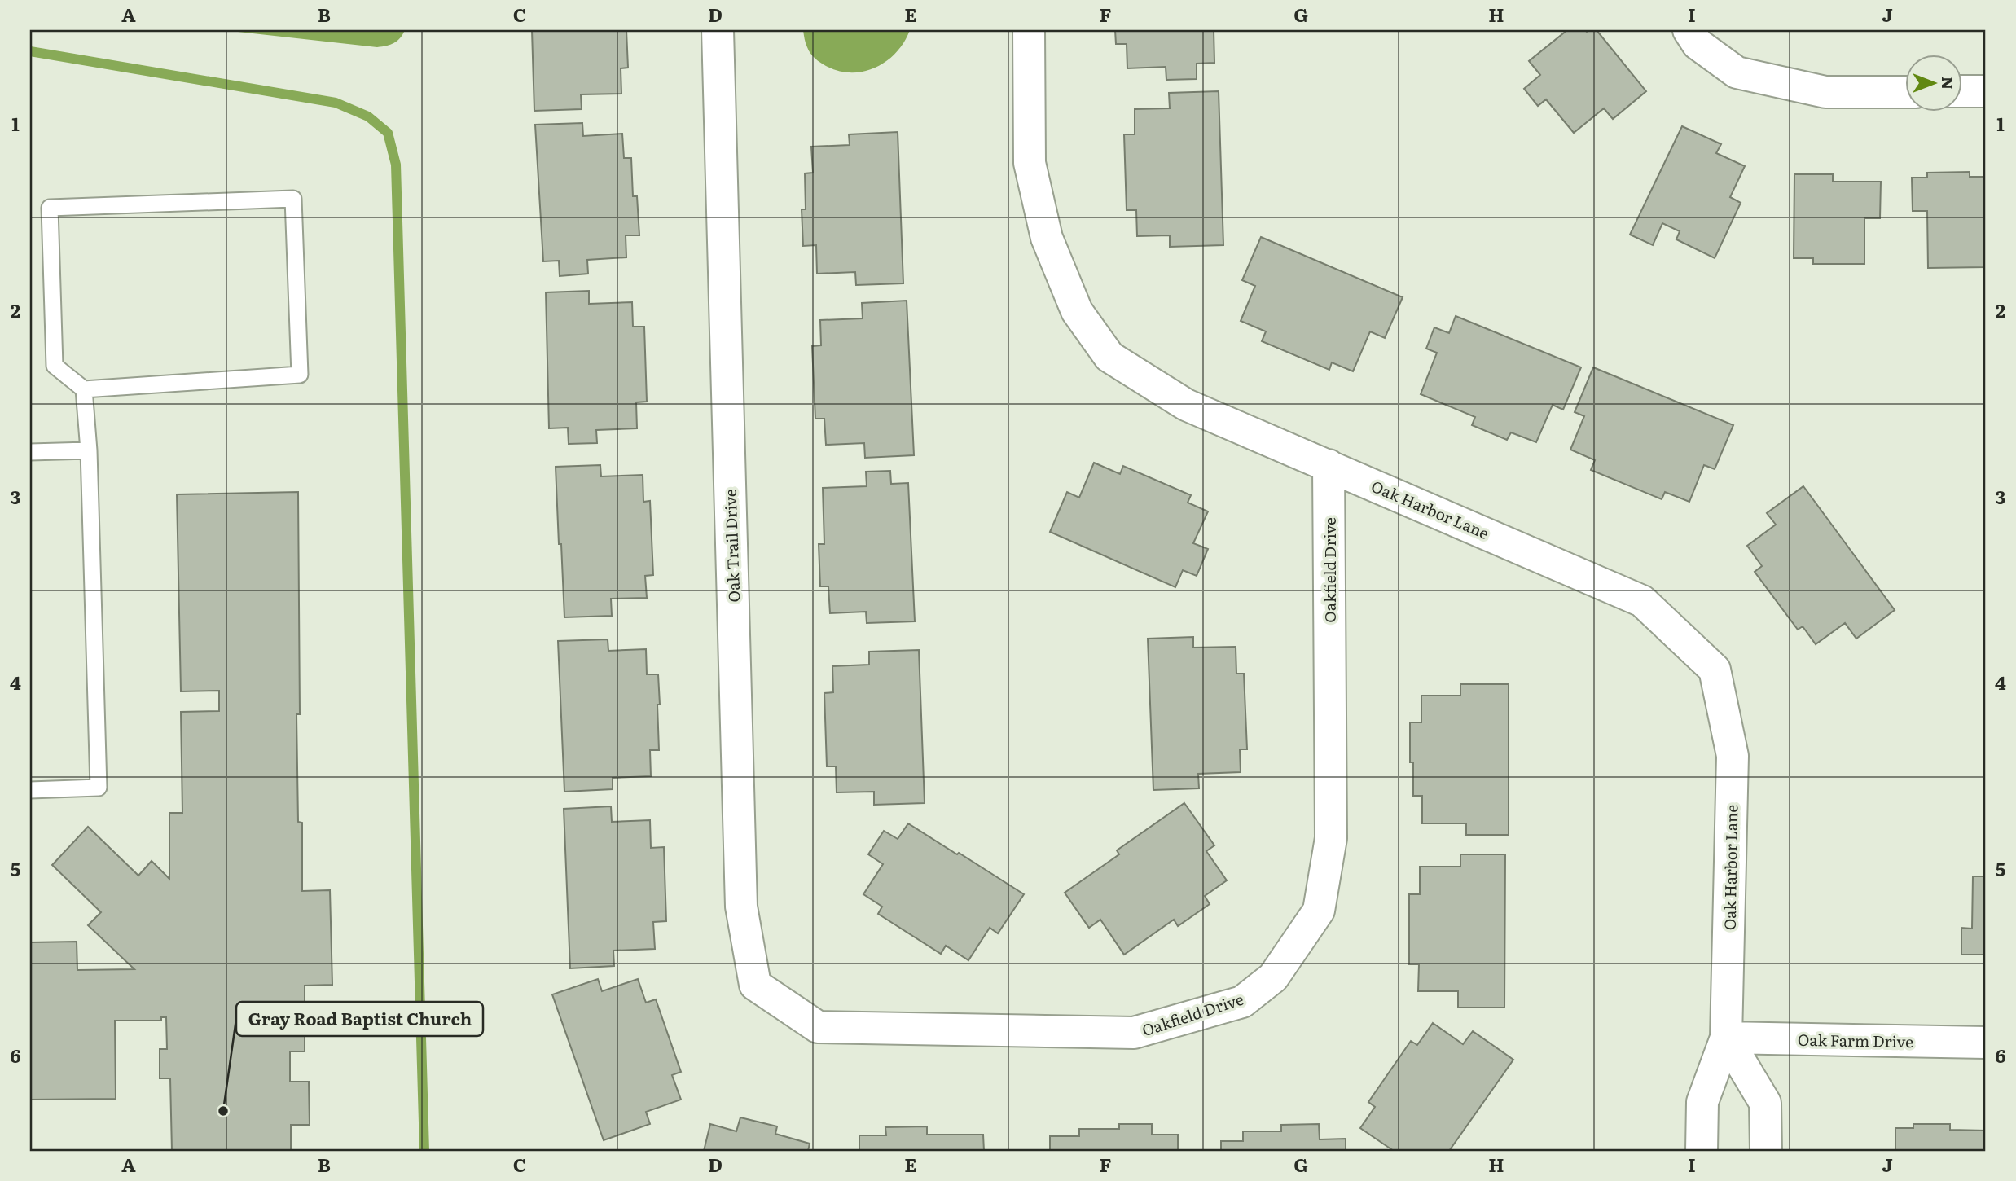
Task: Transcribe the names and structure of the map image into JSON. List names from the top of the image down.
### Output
{
  "streets": {
    "street": [
      "Oak Harbor Lane",
      "Oak Trail Drive",
      "Oakfield Drive",
      "Oak Farm Drive"
    ]
  },
  "crossings": [
    ["Oak Harbor Lane", "Oakfield Drive"],
    ["Oak Harbor Lane", "Oak Farm Drive"],
    ["Oak Trail Drive", "Oakfield Drive"]
  ],
  "places": ["Gray Road Baptist Church"],
  "north": "right",
  "grid": {
    "columns": [
      "A",
      "B",
      "C",
      "D",
      "E",
      "F",
      "G",
      "H",
      "I",
      "J"
    ],
    "rows": [
      "1",
      "2",
      "3",
      "4",
      "5",
      "6"
    ]
  }
}
